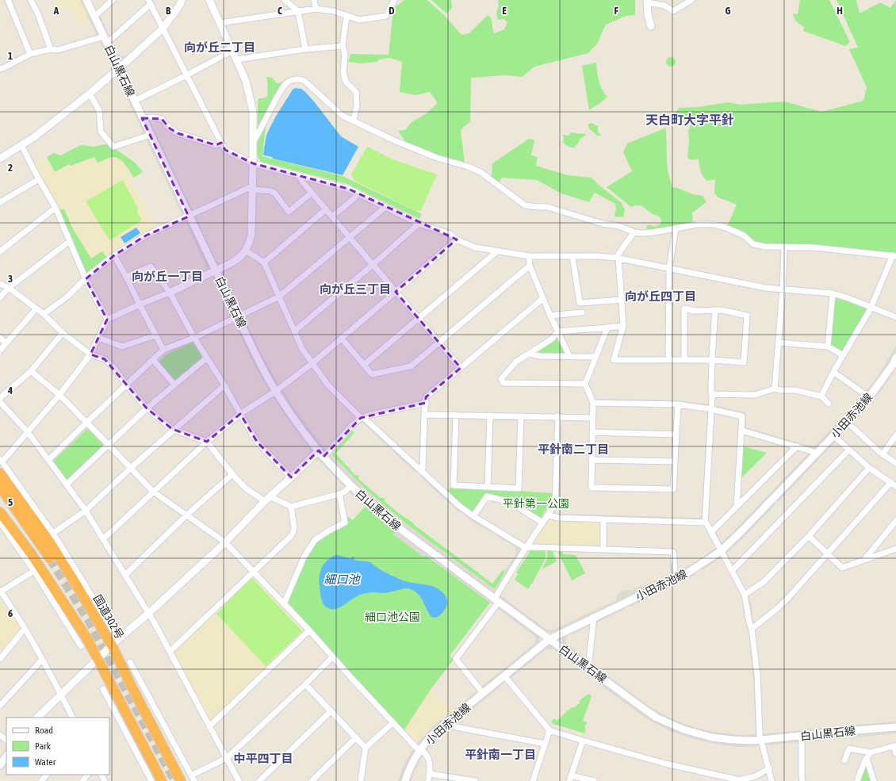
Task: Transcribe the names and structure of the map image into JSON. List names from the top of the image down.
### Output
{
  "streets": {
    "highway": ["国道302号"],
    "street": ["白山黒石線", "小田赤池線"]
  },
  "crossings": [
    ["白山黒石線", "小田赤池線"]
  ],
  "districts": [
    "向が丘二丁目",
    "天白町大字平針",
    "向が丘一丁目",
    "向が丘三丁目",
    "向が丘四丁目",
    "平針南二丁目",
    "平針南一丁目",
    "中平四丁目"
  ],
  "water": ["細口池"],
  "parks": ["平針第一公園", "細口池公園"],
  "legend": ["Road", "Park", "Water"],
  "grid": {
    "columns": [
      "A",
      "B",
      "C",
      "D",
      "E",
      "F",
      "G",
      "H"
    ],
    "rows": [
      "1",
      "2",
      "3",
      "4",
      "5",
      "6"
    ]
  }
}
